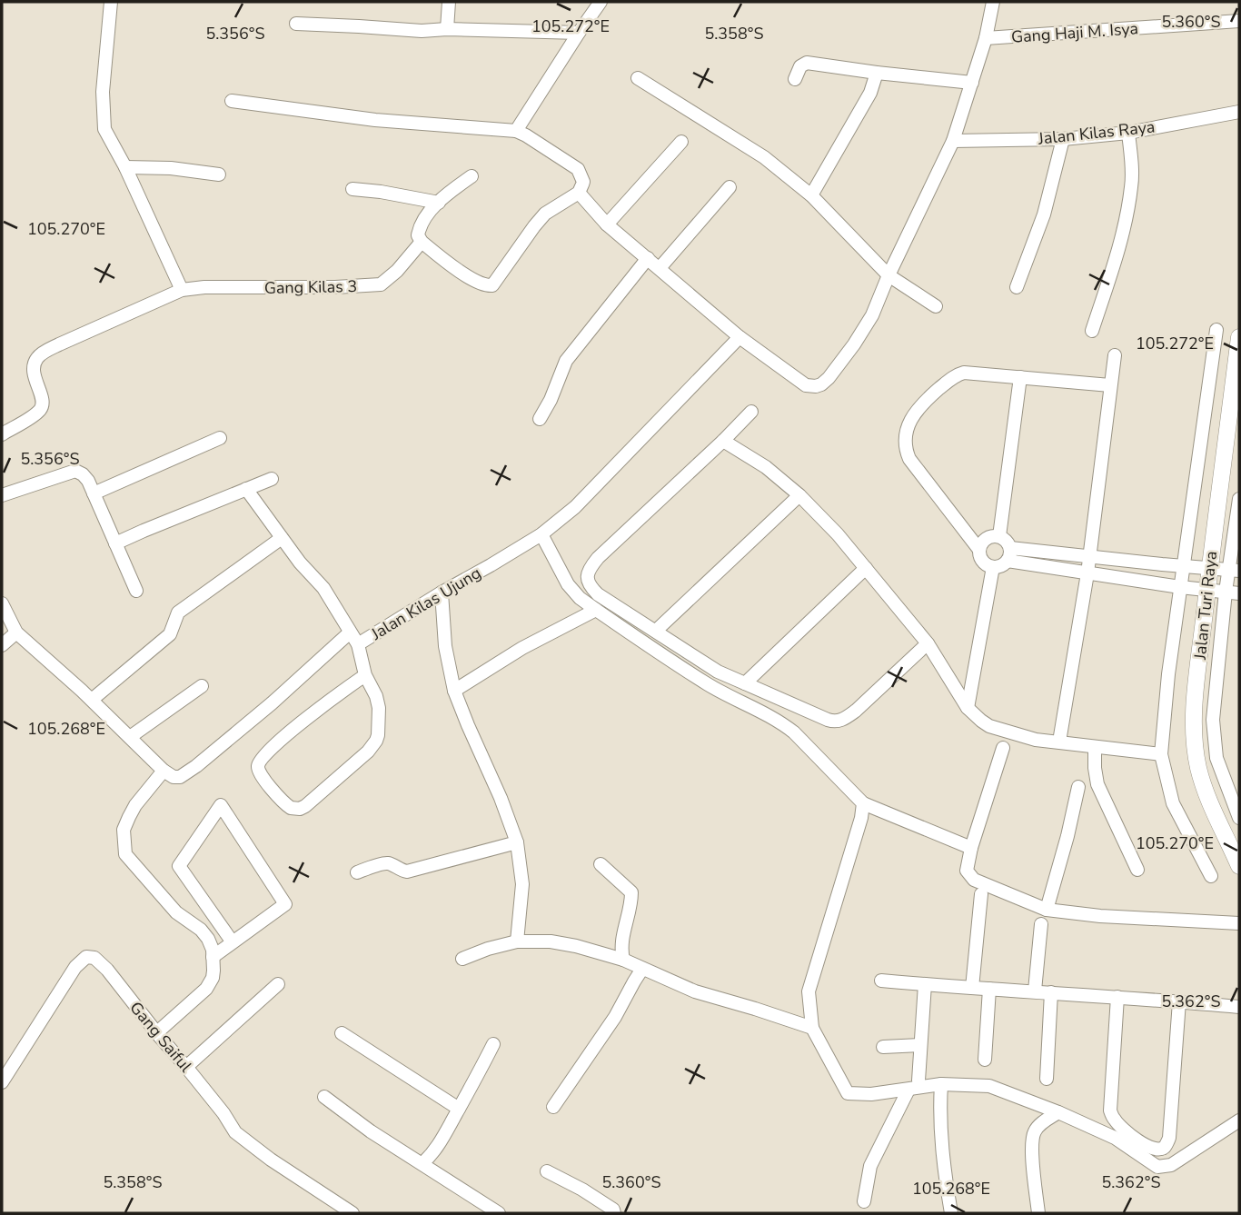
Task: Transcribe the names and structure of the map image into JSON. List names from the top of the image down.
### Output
{
  "streets": {
    "street": [
      "Gang Haji M. Isya",
      "Jalan Kilas Raya",
      "Gang Kilas 3",
      "Jalan Kilas Ujung",
      "Jalan Turi Raya",
      "Gang Saiful"
    ]
  },
  "coordinates": [
    "5.360°S",
    "105.272°E",
    "5.356°S",
    "5.358°S",
    "105.270°E",
    "105.268°E",
    "5.362°S"
  ]
}
